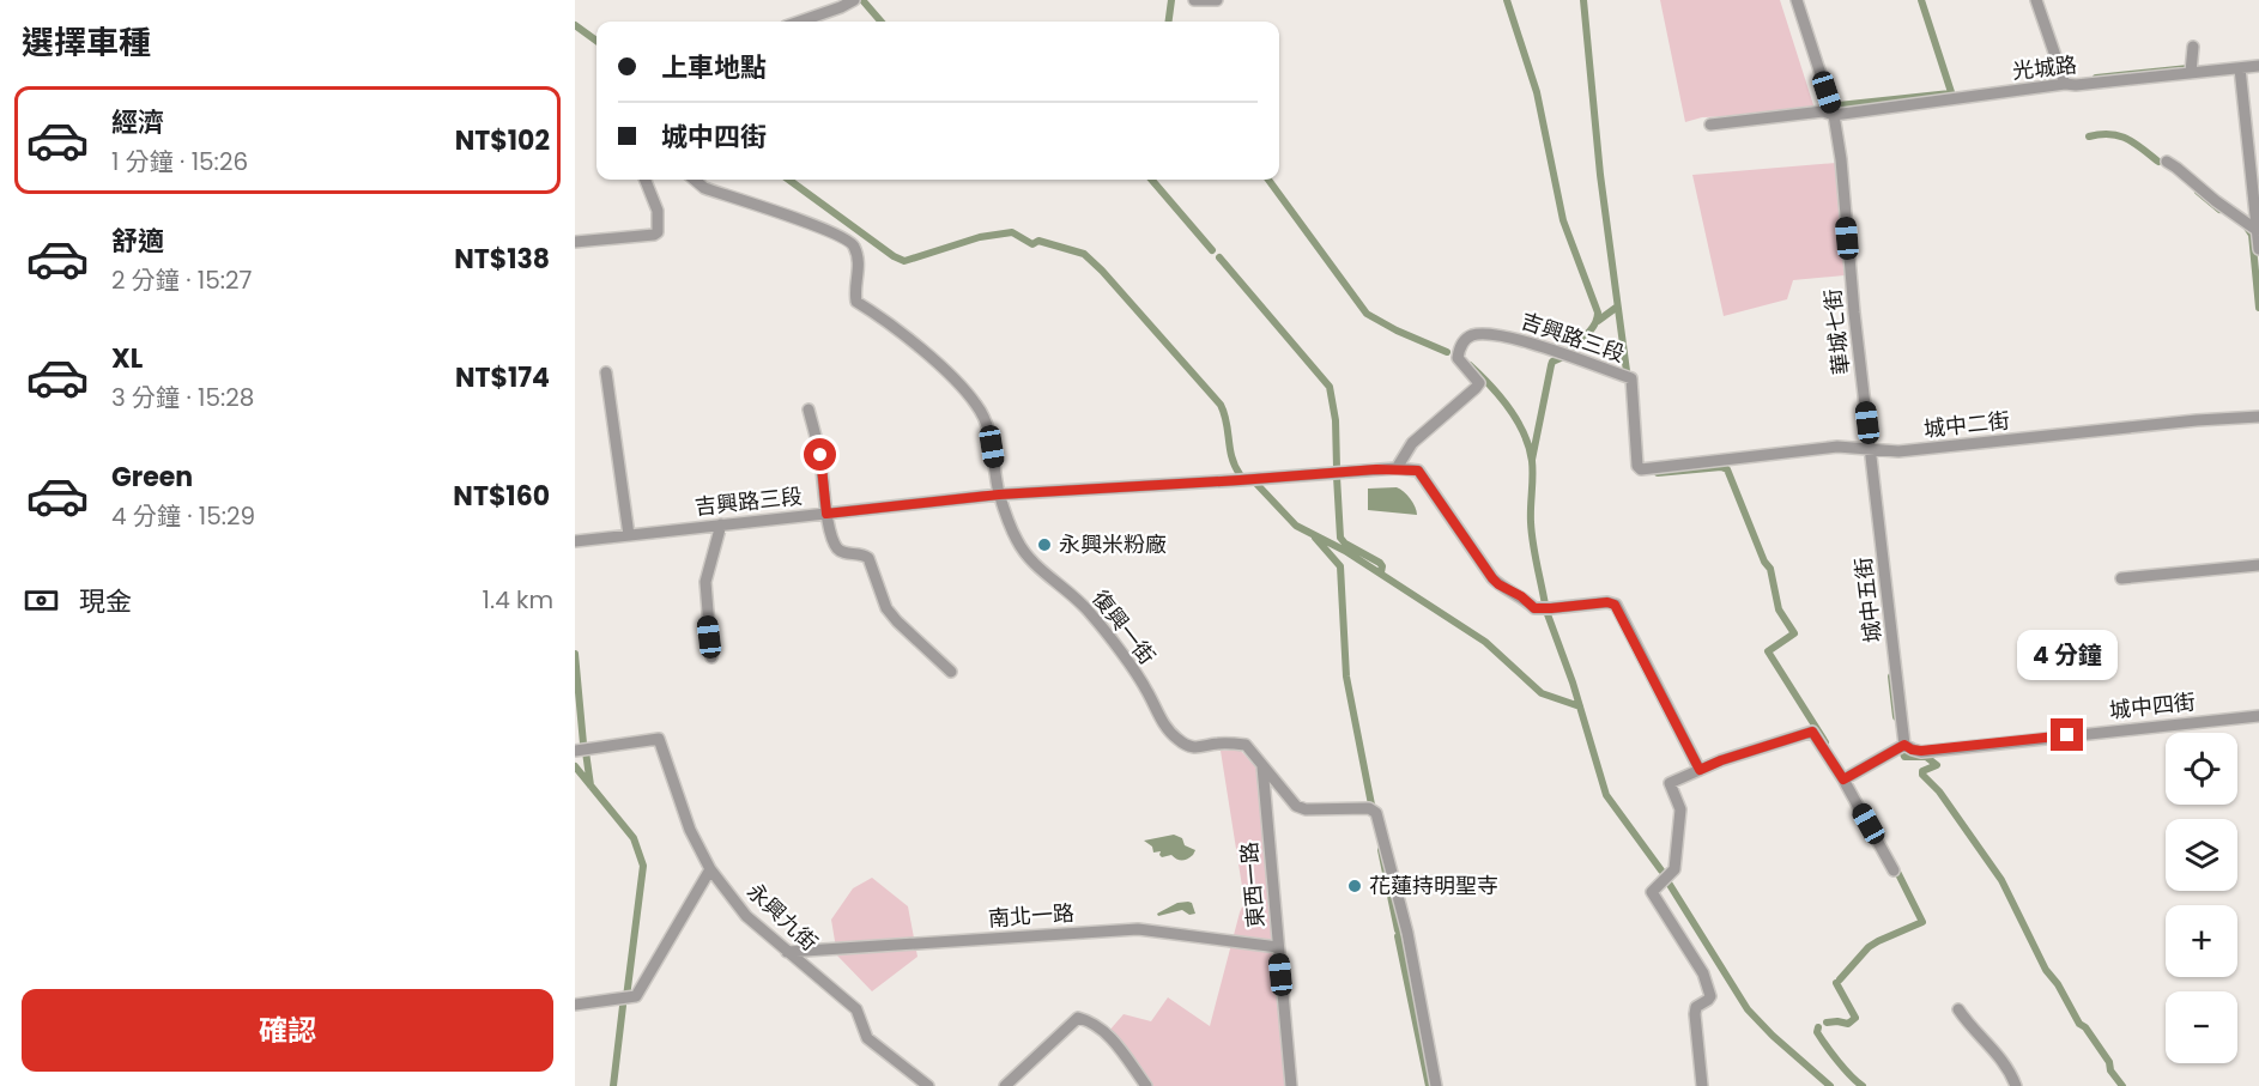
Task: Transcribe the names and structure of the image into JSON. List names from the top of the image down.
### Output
{
  "streets": {
    "street": [
      "光城路",
      "華城七街",
      "吉興路三段",
      "城中二街",
      "城中五街",
      "復興一街",
      "城中四街",
      "東西一路",
      "南北一路",
      "永興九街"
    ]
  },
  "crossings": [
    ["光城路", "華城七街"],
    ["華城七街", "城中二街"],
    ["華城七街", "城中五街"],
    ["吉興路三段", "城中二街"],
    ["吉興路三段", "復興一街"],
    ["城中二街", "城中五街"],
    ["城中五街", "城中四街"],
    ["復興一街", "東西一路"],
    ["東西一路", "南北一路"],
    ["南北一路", "永興九街"]
  ],
  "places": ["永興米粉廠", "花蓮持明聖寺"],
  "page": {
    "heading": "選擇車種",
    "banner": ["上車地點", "城中四街"],
    "list": [
      {
        "name": "經濟",
        "note": "1 分鐘 · 15:26",
        "value": "NT$102"
      },
      {
        "name": "舒適",
        "note": "2 分鐘 · 15:27",
        "value": "NT$138"
      },
      {
        "name": "XL",
        "note": "3 分鐘 · 15:28",
        "value": "NT$174"
      },
      {
        "name": "Green",
        "note": "4 分鐘 · 15:29",
        "value": "NT$160"
      }
    ],
    "pay": ["現金", "1.4 km"],
    "bubble": "4 分鐘",
    "map_buttons": ["+", "−"],
    "buttons": "確認"
  }
}
